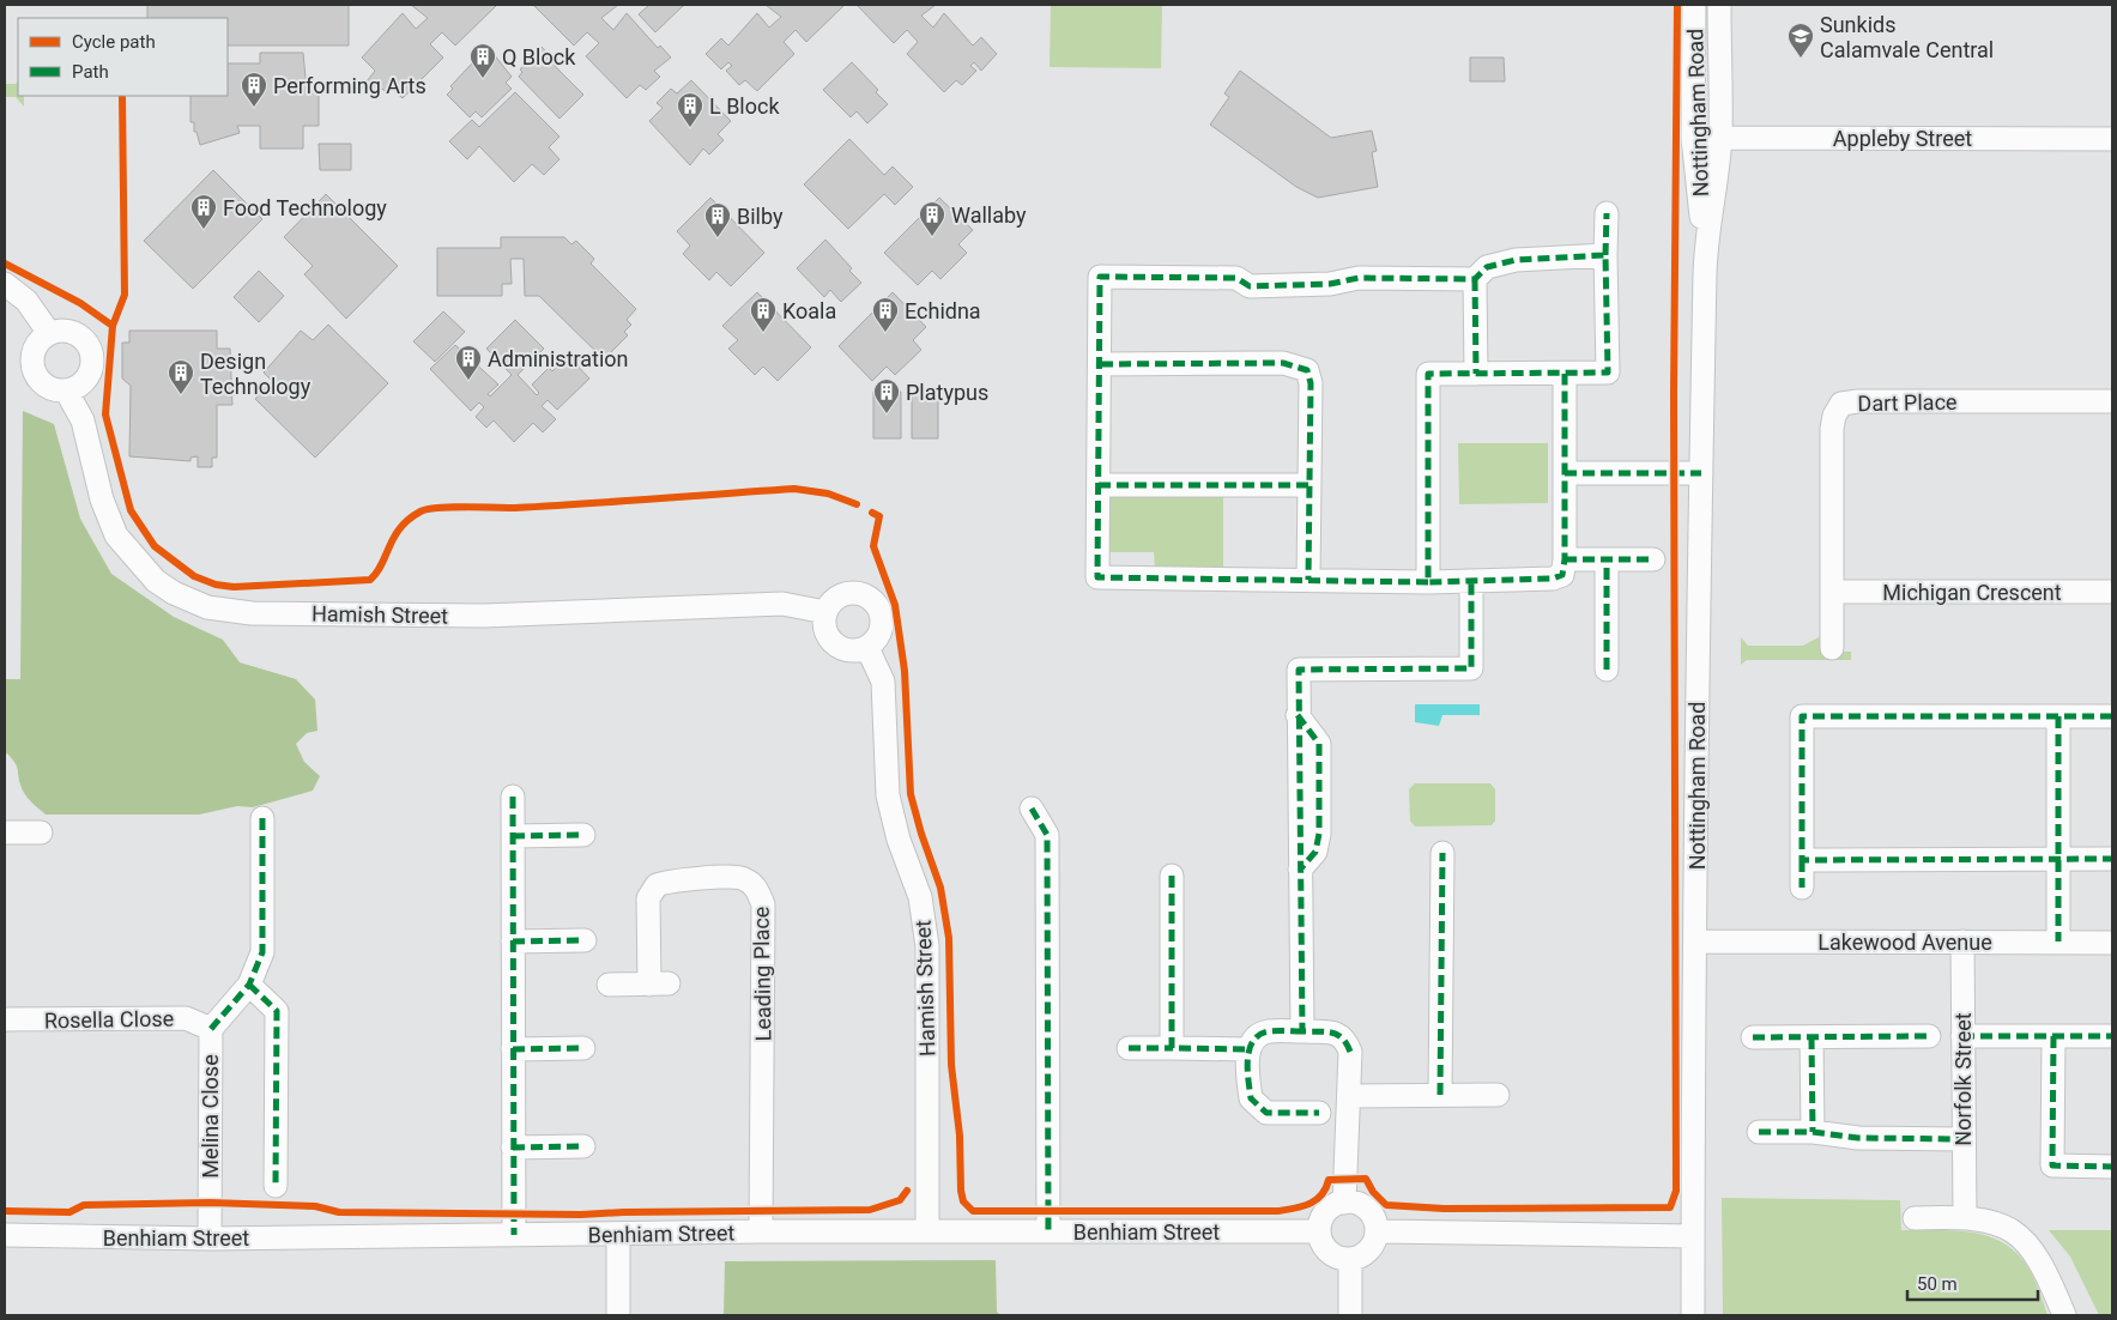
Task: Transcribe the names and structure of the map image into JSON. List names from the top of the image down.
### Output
{
  "streets": {
    "street": [
      "Nottingham Road",
      "Appleby Street",
      "Dart Place",
      "Michigan Crescent",
      "Hamish Street",
      "Lakewood Avenue",
      "Leading Place",
      "Rosella Close",
      "Norfolk Street",
      "Melina Close",
      "Benhiam Street"
    ]
  },
  "crossings": [
    ["Nottingham Road", "Appleby Street"],
    ["Nottingham Road", "Lakewood Avenue"],
    ["Dart Place", "Michigan Crescent"],
    ["Hamish Street", "Benhiam Street"],
    ["Lakewood Avenue", "Norfolk Street"],
    ["Leading Place", "Benhiam Street"],
    ["Rosella Close", "Melina Close"],
    ["Melina Close", "Benhiam Street"]
  ],
  "places": {
    "school or university": ["Sunkids Calamvale Central"],
    "building": [
      "Q Block",
      "Performing Arts",
      "L Block",
      "Food Technology",
      "Wallaby",
      "Bilby",
      "Koala",
      "Echidna",
      "Administration",
      "Design Technology",
      "Platypus"
    ]
  },
  "legend": ["Cycle path", "Path"],
  "scale_bar": "50 m"
}
